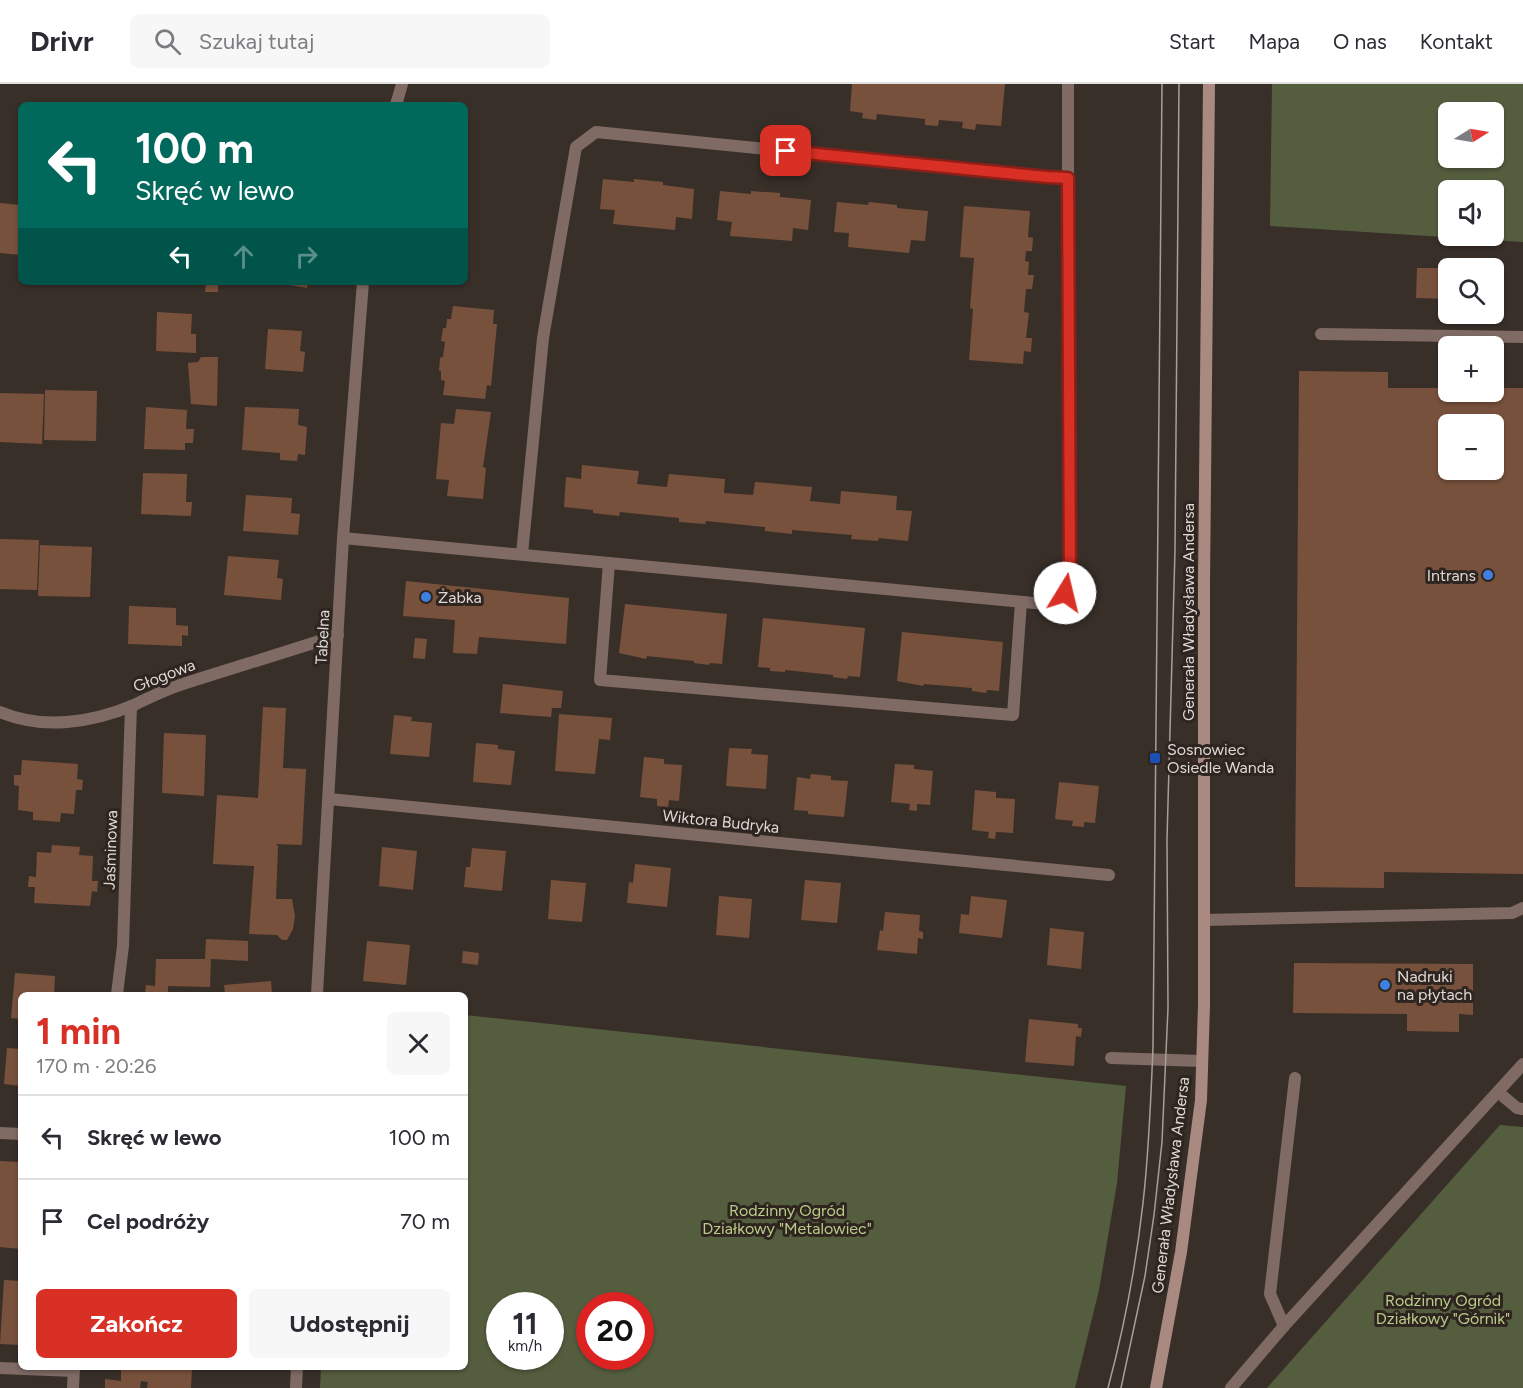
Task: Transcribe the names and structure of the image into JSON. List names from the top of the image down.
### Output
{
  "streets": {
    "main road": ["Generała Władysława Andersa"],
    "street": [
      "Tabelna",
      "Głogowa",
      "Wiktora Budryka",
      "Jaśminowa"
    ]
  },
  "crossings": [
    ["Tabelna", "Głogowa"],
    ["Tabelna", "Wiktora Budryka"],
    ["Głogowa", "Jaśminowa"]
  ],
  "parks": ["Rodzinny Ogród Działkowy \"Metalowiec\"", "Rodzinny Ogród Działkowy \"Górnik\""],
  "places": {
    "other": ["Intrans", "Żabka", "Nadruki na płytach"],
    "transit": ["Sosnowiec Osiedle Wanda"]
  },
  "north": "right",
  "page": {
    "header": "Drivr",
    "search": "Szukaj tutaj",
    "nav": [
      "Start",
      "Mapa",
      "O nas",
      "Kontakt"
    ],
    "map_buttons": ["+", "−"],
    "turn": ["100 m", "Skręć w lewo"],
    "heading": ["1 min", "170 m · 20:26"],
    "list": [
      {
        "name": "Skręć w lewo",
        "value": "100 m"
      },
      {
        "name": "Cel podróży",
        "value": "70 m"
      }
    ],
    "buttons": ["Zakończ", "Udostępnij"],
    "speed": "11 km/h",
    "limit": "20"
  }
}
